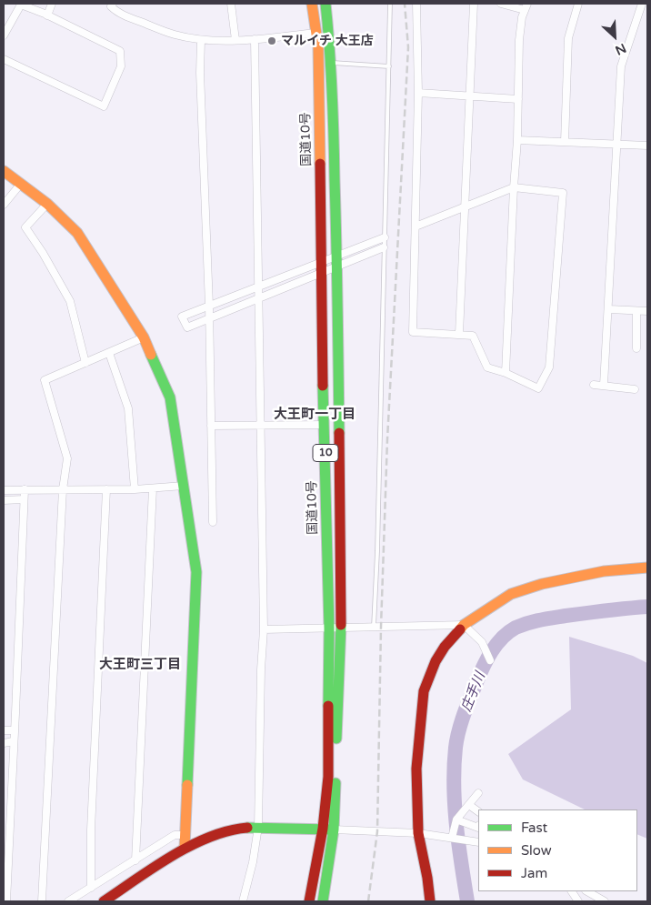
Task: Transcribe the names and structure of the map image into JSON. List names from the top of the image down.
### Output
{
  "streets": {
    "main road": ["国道10号", "10"]
  },
  "districts": ["大王町一丁目", "大王町三丁目"],
  "water": ["庄手川"],
  "places": ["マルイチ 大王店"],
  "legend": ["Fast", "Slow", "Jam"],
  "north": "bottom right"
}
